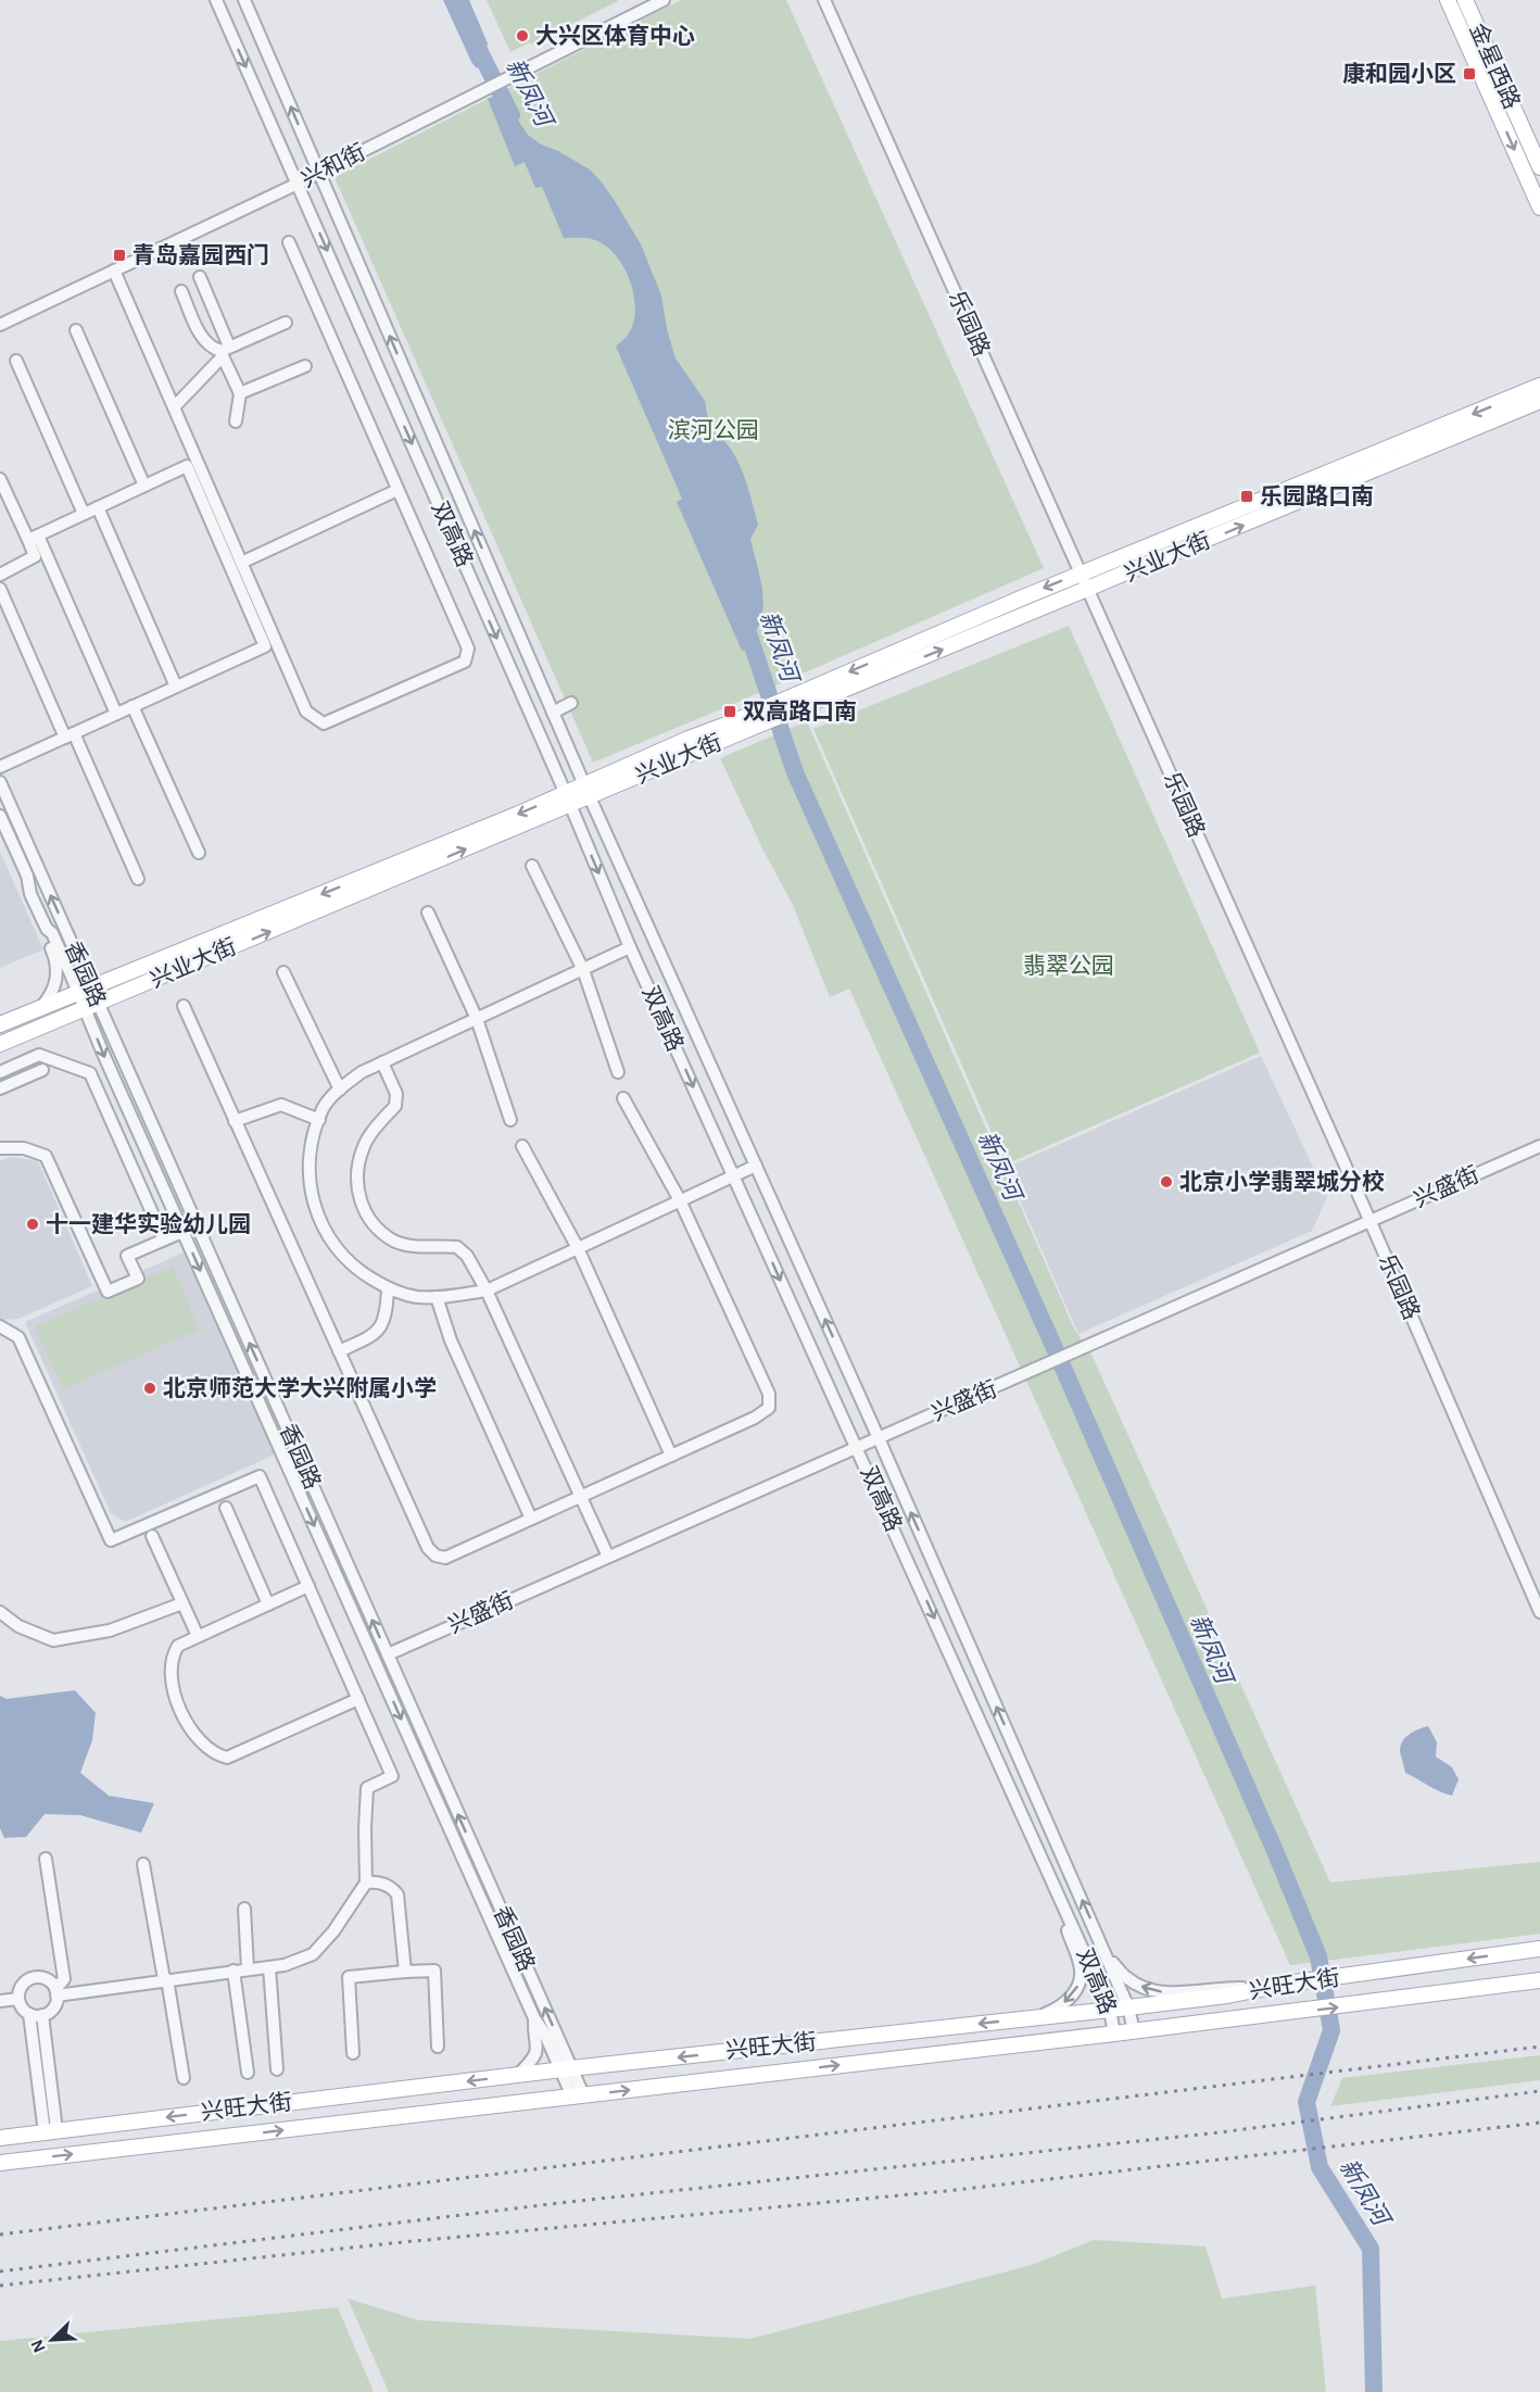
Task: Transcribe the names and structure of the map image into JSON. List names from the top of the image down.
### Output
{
  "streets": {
    "main road": ["金星西路", "兴业大街", "兴旺大街"],
    "street": [
      "兴和街",
      "乐园路",
      "双高路",
      "香园路",
      "兴盛街"
    ]
  },
  "crossings": [
    ["兴和街", "双高路"],
    ["乐园路", "兴业大街"],
    ["乐园路", "兴盛街"],
    ["双高路", "兴业大街"],
    ["双高路", "兴盛街"],
    ["双高路", "兴旺大街"],
    ["兴业大街", "香园路"],
    ["香园路", "兴盛街"],
    ["香园路", "兴旺大街"]
  ],
  "water": ["新凤河"],
  "parks": ["滨河公园", "翡翠公园"],
  "places": {
    "other": [
      "大兴区体育中心",
      "北京小学翡翠城分校",
      "十一建华实验幼儿园",
      "北京师范大学大兴附属小学"
    ],
    "transit": [
      "康和园小区",
      "青岛嘉园西门",
      "乐园路口南",
      "双高路口南"
    ]
  },
  "north": "bottom left"
}
